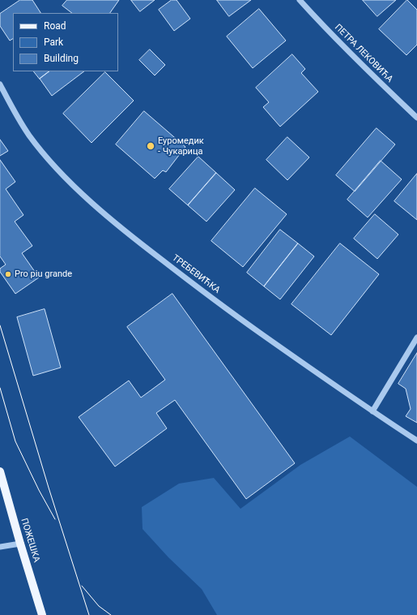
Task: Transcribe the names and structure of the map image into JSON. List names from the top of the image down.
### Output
{
  "streets": {
    "main road": ["ПОЖЕШКА"],
    "street": ["ПЕТРА ЛЕКОВИЋА", "ТРЕБЕВИЋКА"]
  },
  "places": ["Еуромедик - Чукарица", "Pro piu grande"],
  "legend": ["Road", "Park", "Building"]
}
